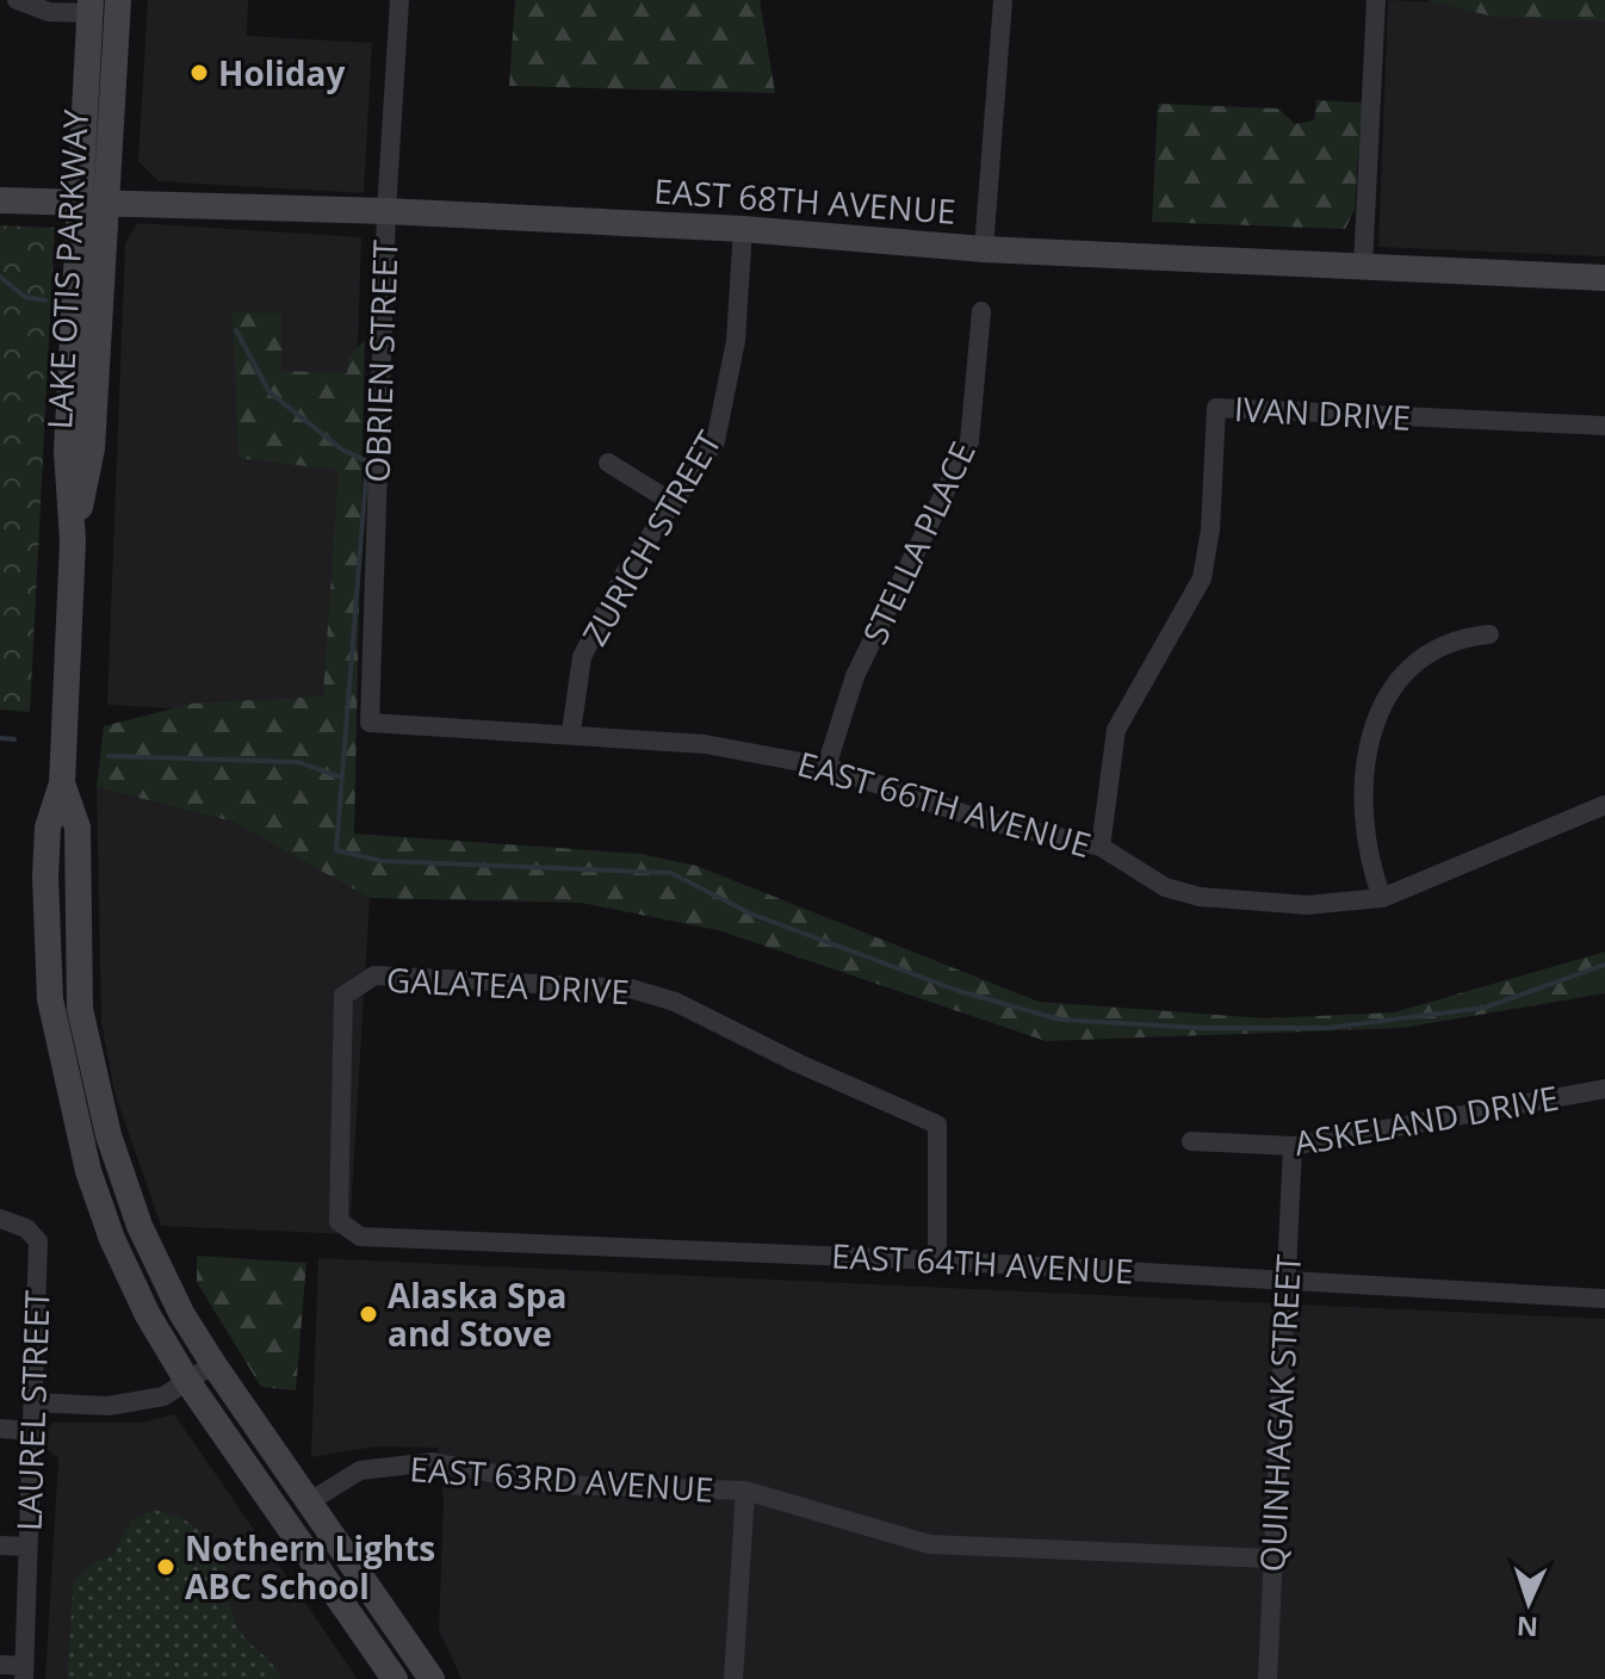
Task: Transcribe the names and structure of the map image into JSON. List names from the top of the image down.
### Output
{
  "streets": {
    "main road": ["EAST 68TH AVENUE", "LAKE OTIS PARKWAY"],
    "street": [
      "OBRIEN STREET",
      "IVAN DRIVE",
      "ZURICH STREET",
      "STELLA PLACE",
      "EAST 66TH AVENUE",
      "GALATEA DRIVE",
      "ASKELAND DRIVE",
      "EAST 64TH AVENUE",
      "LAUREL STREET",
      "QUINHAGAK STREET",
      "EAST 63RD AVENUE"
    ]
  },
  "crossings": [
    ["EAST 68TH AVENUE", "LAKE OTIS PARKWAY"],
    ["EAST 68TH AVENUE", "OBRIEN STREET"],
    ["EAST 68TH AVENUE", "ZURICH STREET"],
    ["LAKE OTIS PARKWAY", "EAST 63RD AVENUE"],
    ["OBRIEN STREET", "EAST 66TH AVENUE"],
    ["IVAN DRIVE", "EAST 66TH AVENUE"],
    ["ZURICH STREET", "EAST 66TH AVENUE"],
    ["STELLA PLACE", "EAST 66TH AVENUE"],
    ["GALATEA DRIVE", "EAST 64TH AVENUE"],
    ["ASKELAND DRIVE", "QUINHAGAK STREET"],
    ["EAST 64TH AVENUE", "QUINHAGAK STREET"],
    ["QUINHAGAK STREET", "EAST 63RD AVENUE"]
  ],
  "places": ["Holiday", "Alaska Spa and Stove", "Nothern Lights ABC School"],
  "north": "bottom"
}
